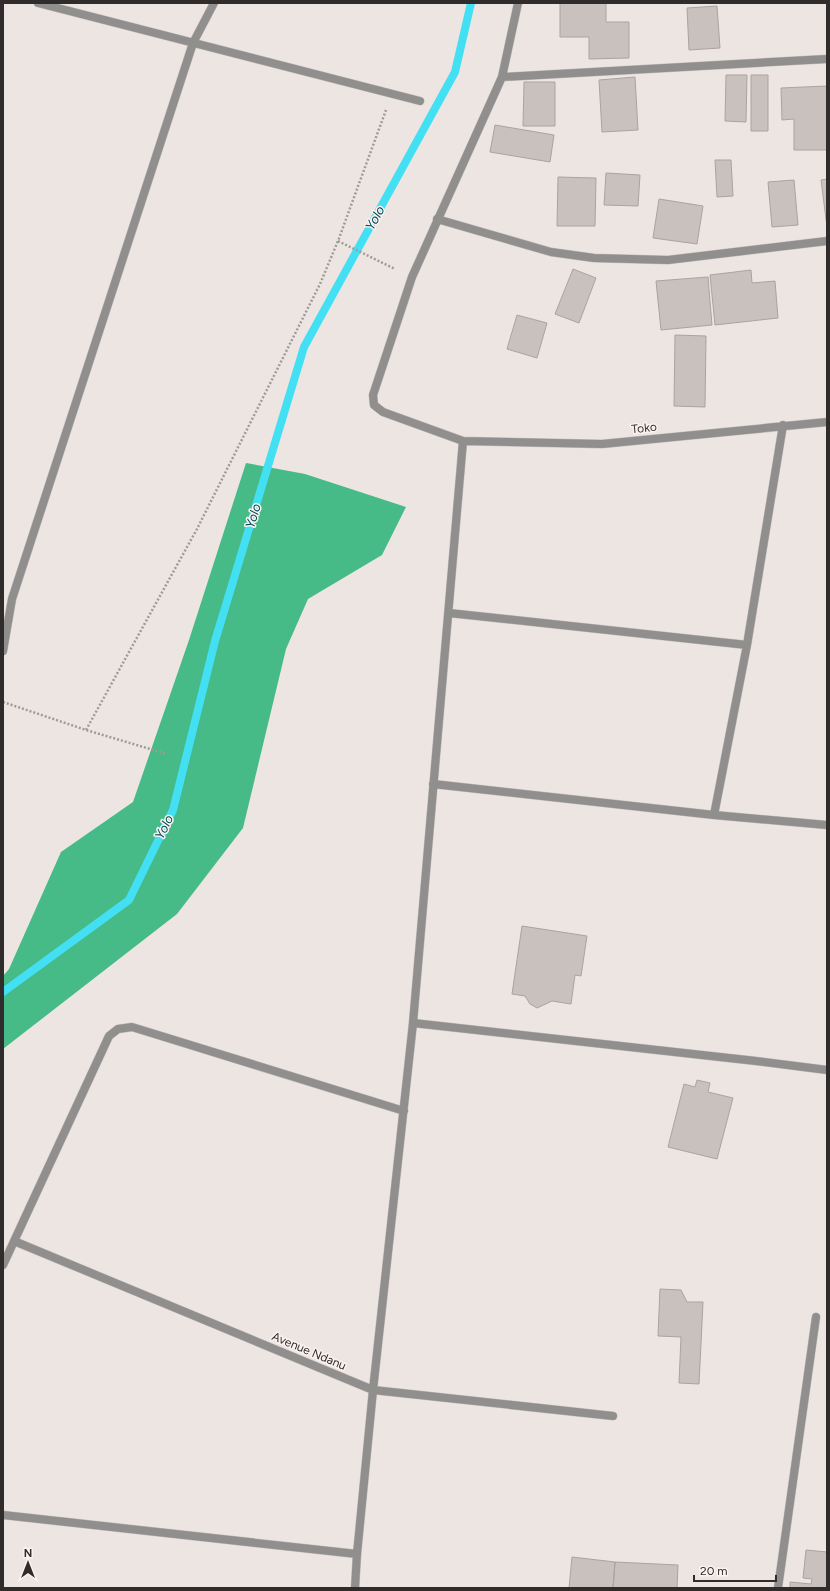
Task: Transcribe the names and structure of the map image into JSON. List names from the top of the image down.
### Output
{
  "streets": {
    "street": ["Toko", "Avenue Ndanu"]
  },
  "water": ["Yolo"],
  "scale_bar": "20 m",
  "north": "top"
}
